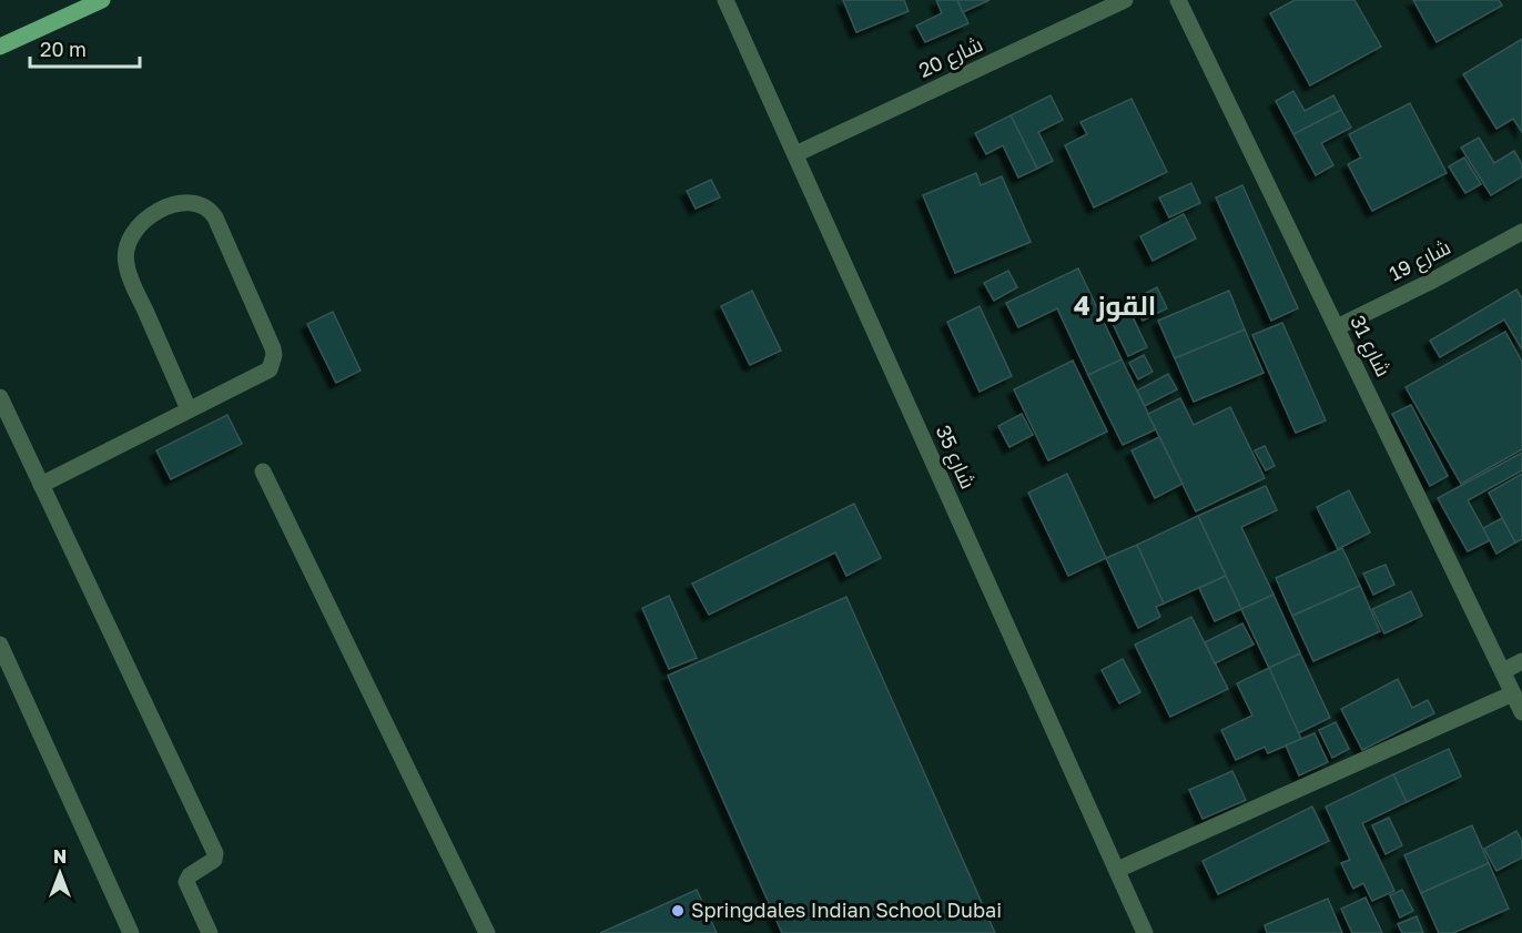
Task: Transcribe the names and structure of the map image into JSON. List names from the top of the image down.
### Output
{
  "streets": {
    "street": [
      "شارع 20",
      "شارع 19",
      "شارع 31",
      "شارع 35"
    ]
  },
  "crossings": [
    ["شارع 20", "شارع 35"],
    ["شارع 19", "شارع 31"]
  ],
  "districts": ["القوز 4"],
  "places": ["Springdales Indian School Dubai"],
  "scale_bar": "20 m",
  "north": "top"
}
